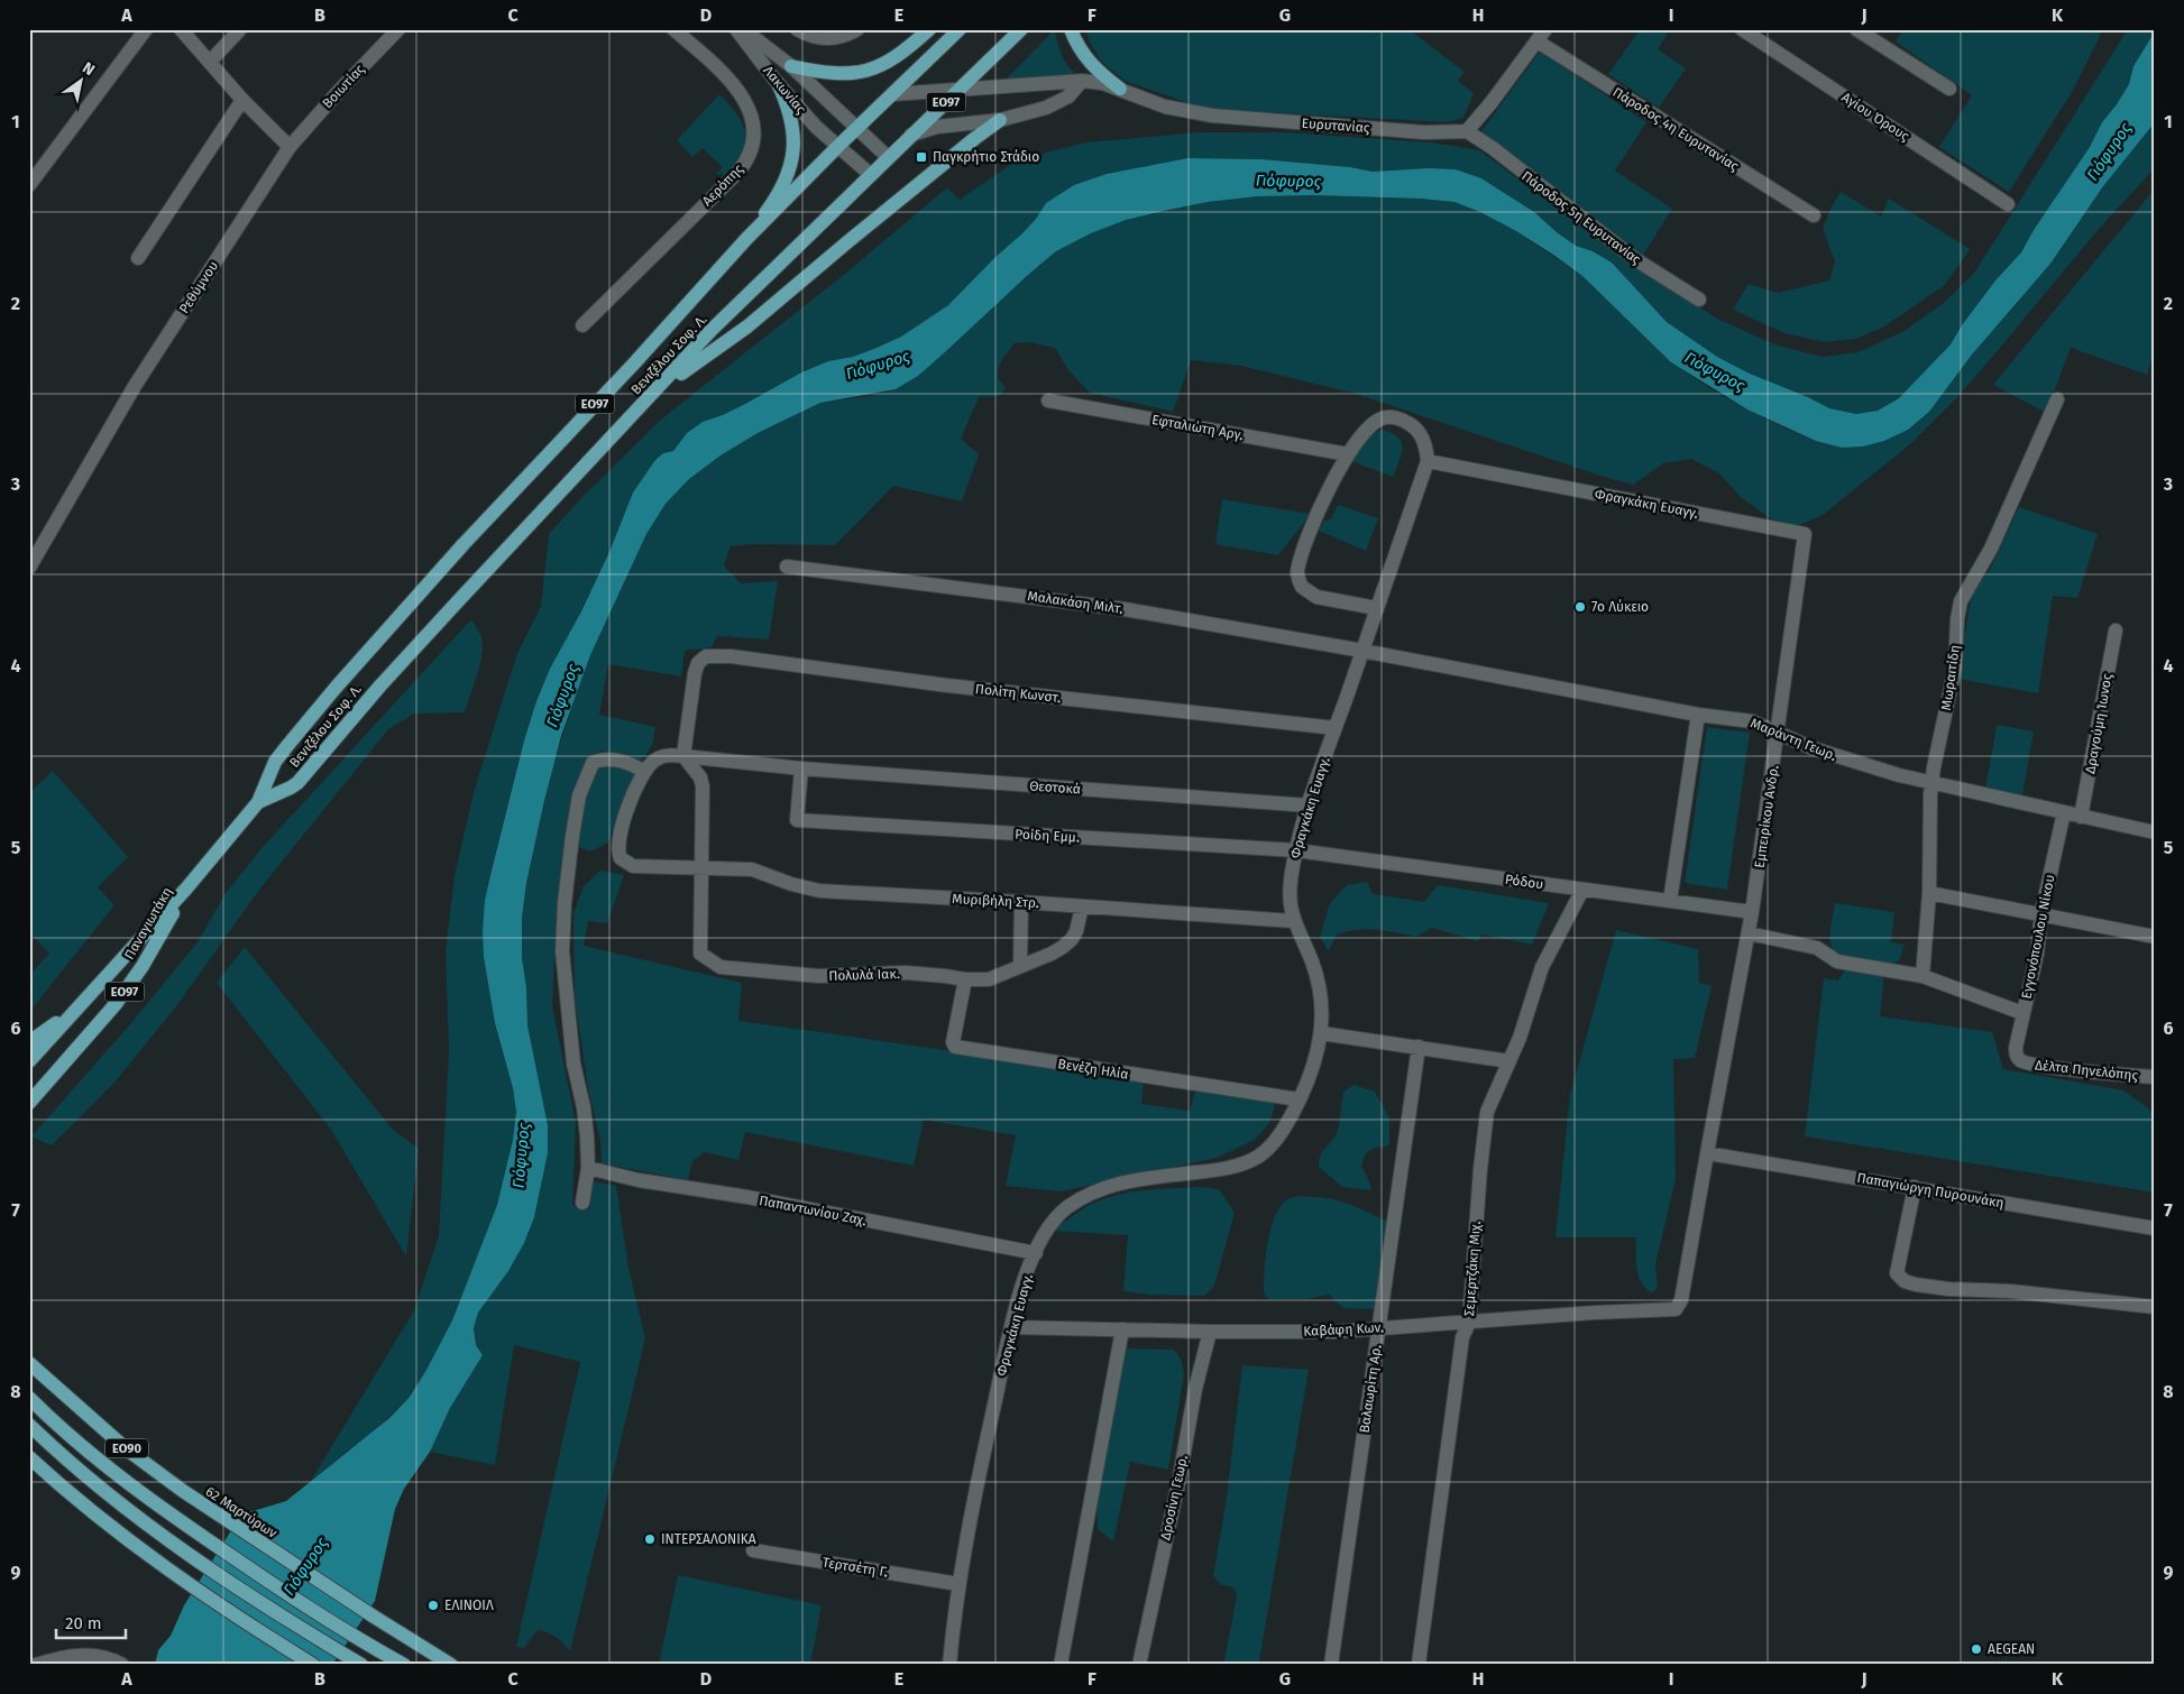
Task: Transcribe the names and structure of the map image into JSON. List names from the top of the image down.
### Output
{
  "streets": {
    "main road": [
      "ΕΟ97",
      "Βενιζέλου Σοφ. Λ.",
      "Παναγιωτάκη",
      "ΕΟ90",
      "62 Μαρτύρων"
    ],
    "street": [
      "Βοιωτίας",
      "Λακωνίας",
      "Αγίου Όρους",
      "Ευρυτανίας",
      "Πάροδος 4η Ευρυτανίας",
      "Αερόπης",
      "Πάροδος 5η Ευρυτανίας",
      "Ρεθύμνου",
      "Εφταλιώτη Αργ.",
      "Φραγκάκη Ευαγγ.",
      "Μαλακάση Μιλτ.",
      "Μωραιτίδη",
      "Πολίτη Κωνστ.",
      "Δραγούμη Ίωνος",
      "Μαράντη Γεωρ.",
      "Θεοτοκά",
      "Εμπειρίκου Ανδρ.",
      "Ροίδη Εμμ.",
      "Ρόδου",
      "Μυριβήλη Στρ.",
      "Εγγονόπουλου Νίκου",
      "Πολυλά Ιακ.",
      "Βενέζη Ηλία",
      "Δέλτα Πηνελόπης",
      "Παπαγιώργη Πυρουνάκη",
      "Παπαντωνίου Ζαχ.",
      "Σεμερτζάκη Μιχ.",
      "Καβάφη Κων.",
      "Βαλαωρίτη Αρ.",
      "Δροσίνη Γεωρ.",
      "Τερτσέτη Γ."
    ]
  },
  "crossings": [
    ["Βοιωτίας", "Ρεθύμνου"],
    ["Λακωνίας", "Βενιζέλου Σοφ. Λ."],
    ["Ευρυτανίας", "Πάροδος 5η Ευρυτανίας"],
    ["Ευρυτανίας", "Βενιζέλου Σοφ. Λ."],
    ["Βενιζέλου Σοφ. Λ.", "Παναγιωτάκη"],
    ["Φραγκάκη Ευαγγ.", "Μαλακάση Μιλτ."],
    ["Φραγκάκη Ευαγγ.", "Πολίτη Κωνστ."],
    ["Φραγκάκη Ευαγγ.", "Μαράντη Γεωρ."],
    ["Φραγκάκη Ευαγγ.", "Θεοτοκά"],
    ["Φραγκάκη Ευαγγ.", "Εμπειρίκου Ανδρ."],
    ["Φραγκάκη Ευαγγ.", "Ροίδη Εμμ."],
    ["Φραγκάκη Ευαγγ.", "Ρόδου"],
    ["Φραγκάκη Ευαγγ.", "Μυριβήλη Στρ."],
    ["Φραγκάκη Ευαγγ.", "Βενέζη Ηλία"],
    ["Φραγκάκη Ευαγγ.", "Παπαντωνίου Ζαχ."],
    ["Φραγκάκη Ευαγγ.", "Καβάφη Κων."],
    ["Φραγκάκη Ευαγγ.", "Τερτσέτη Γ."],
    ["Μαλακάση Μιλτ.", "Μαράντη Γεωρ."],
    ["Μωραιτίδη", "Μαράντη Γεωρ."],
    ["Πολίτη Κωνστ.", "Θεοτοκά"],
    ["Δραγούμη Ίωνος", "Μαράντη Γεωρ."],
    ["Μαράντη Γεωρ.", "Εμπειρίκου Ανδρ."],
    ["Μαράντη Γεωρ.", "Εγγονόπουλου Νίκου"],
    ["Θεοτοκά", "Ροίδη Εμμ."],
    ["Θεοτοκά", "Μυριβήλη Στρ."],
    ["Εμπειρίκου Ανδρ.", "Ρόδου"],
    ["Εμπειρίκου Ανδρ.", "Παπαγιώργη Πυρουνάκη"],
    ["Εμπειρίκου Ανδρ.", "Καβάφη Κων."],
    ["Ροίδη Εμμ.", "Ρόδου"],
    ["Ρόδου", "Σεμερτζάκη Μιχ."],
    ["Μυριβήλη Στρ.", "Πολυλά Ιακ."],
    ["Εγγονόπουλου Νίκου", "Δέλτα Πηνελόπης"],
    ["Πολυλά Ιακ.", "Βενέζη Ηλία"],
    ["Σεμερτζάκη Μιχ.", "Καβάφη Κων."],
    ["Καβάφη Κων.", "Βαλαωρίτη Αρ."],
    ["Καβάφη Κων.", "Δροσίνη Γεωρ."]
  ],
  "water": ["Γιόφυρος"],
  "places": {
    "transit": ["Παγκρήτιο Στάδιο"],
    "other": [
      "7o Λύκειο",
      "ΙΝΤΕΡΣΑΛΟΝΙΚΑ",
      "ΕΛΙΝΟΙΛ",
      "AEGEAN"
    ]
  },
  "scale_bar": "20 m",
  "north": "top right",
  "grid": {
    "columns": [
      "A",
      "B",
      "C",
      "D",
      "E",
      "F",
      "G",
      "H",
      "I",
      "J",
      "K"
    ],
    "rows": [
      "1",
      "2",
      "3",
      "4",
      "5",
      "6",
      "7",
      "8",
      "9"
    ]
  }
}
